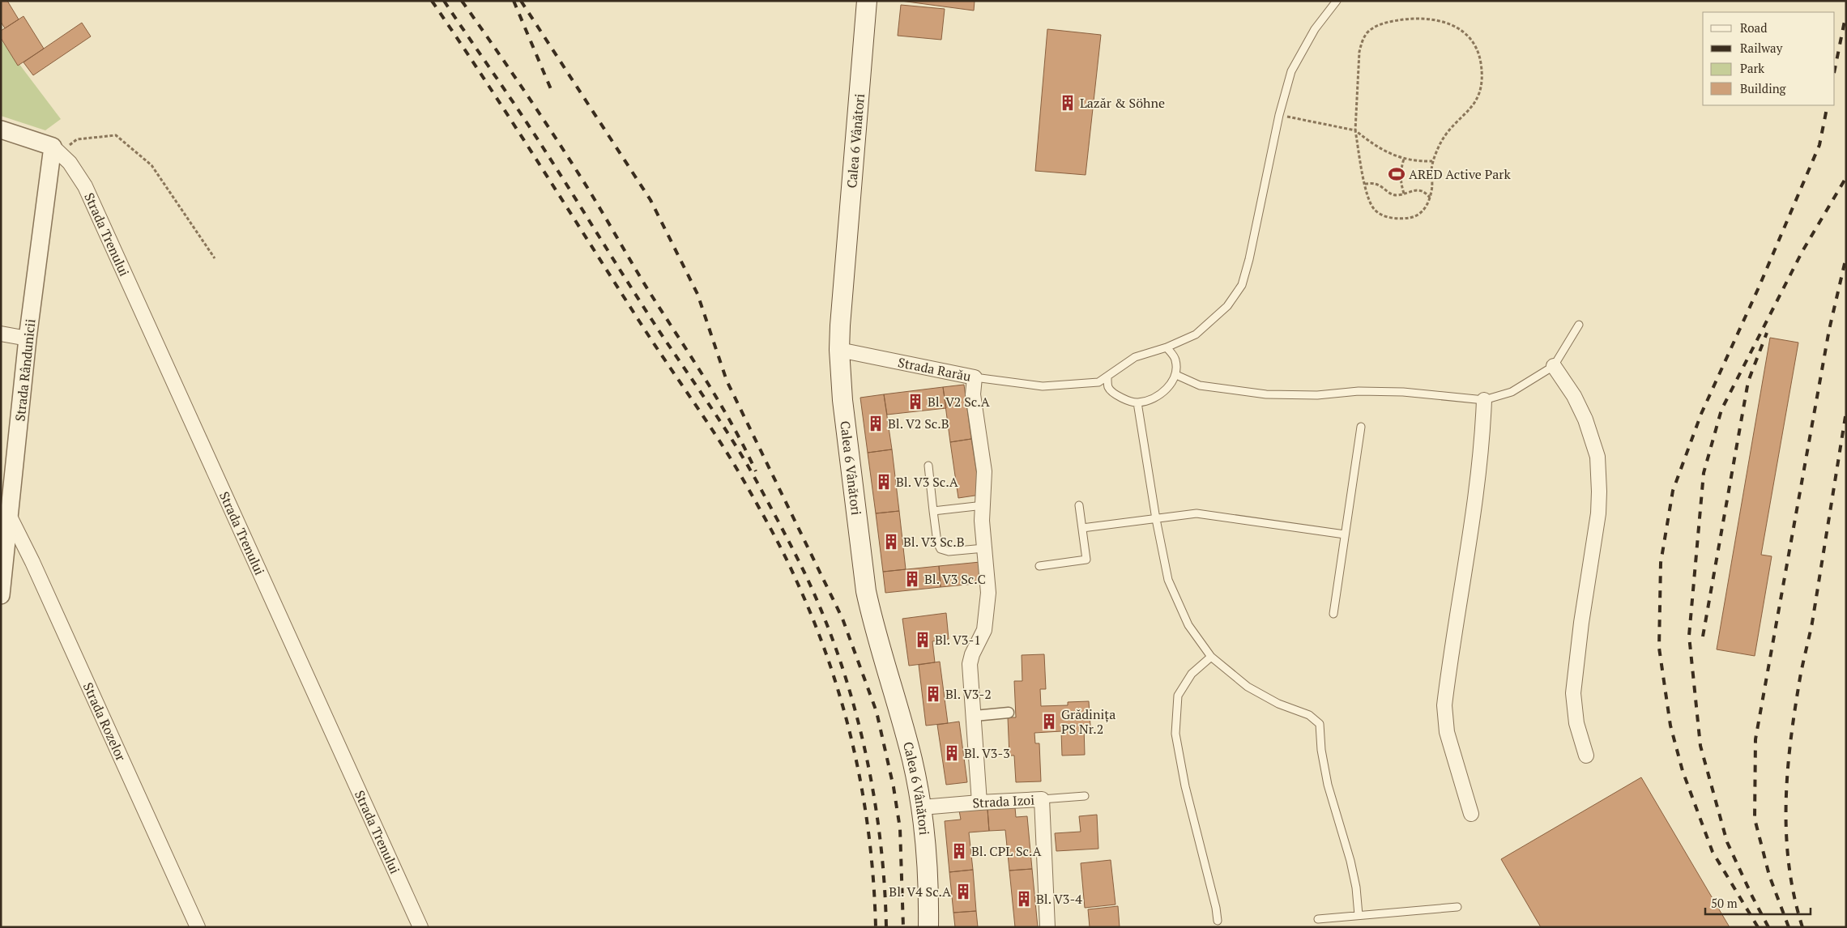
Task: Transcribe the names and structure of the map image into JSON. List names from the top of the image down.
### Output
{
  "streets": {
    "main road": ["Calea 6 Vânători"],
    "street": [
      "Strada Trenului",
      "Strada Rândunicii",
      "Strada Rarău",
      "Strada Rozelor",
      "Strada Izoi"
    ]
  },
  "crossings": [
    ["Calea 6 Vânători", "Strada Rarău"],
    ["Calea 6 Vânători", "Strada Izoi"],
    ["Strada Trenului", "Strada Rândunicii"],
    ["Strada Rândunicii", "Strada Rozelor"],
    ["Strada Rarău", "Strada Izoi"]
  ],
  "places": {
    "building": [
      "Lazăr & Söhne",
      "Bl. V2 Sc.A",
      "Bl. V2 Sc.B",
      "Bl. V3 Sc.A",
      "Bl. V3 Sc.B",
      "Bl. V3 Sc.C",
      "Bl. V3-1",
      "Bl. V3-2",
      "Grădinița PS Nr.2",
      "Bl. V3-3",
      "Bl. CPL Sc.A",
      "Bl. V4 Sc.A",
      "Bl. V3-4"
    ],
    "sports": ["ARED Active Park"]
  },
  "legend": [
    "Road",
    "Railway",
    "Park",
    "Building"
  ],
  "scale_bar": "50 m"
}
